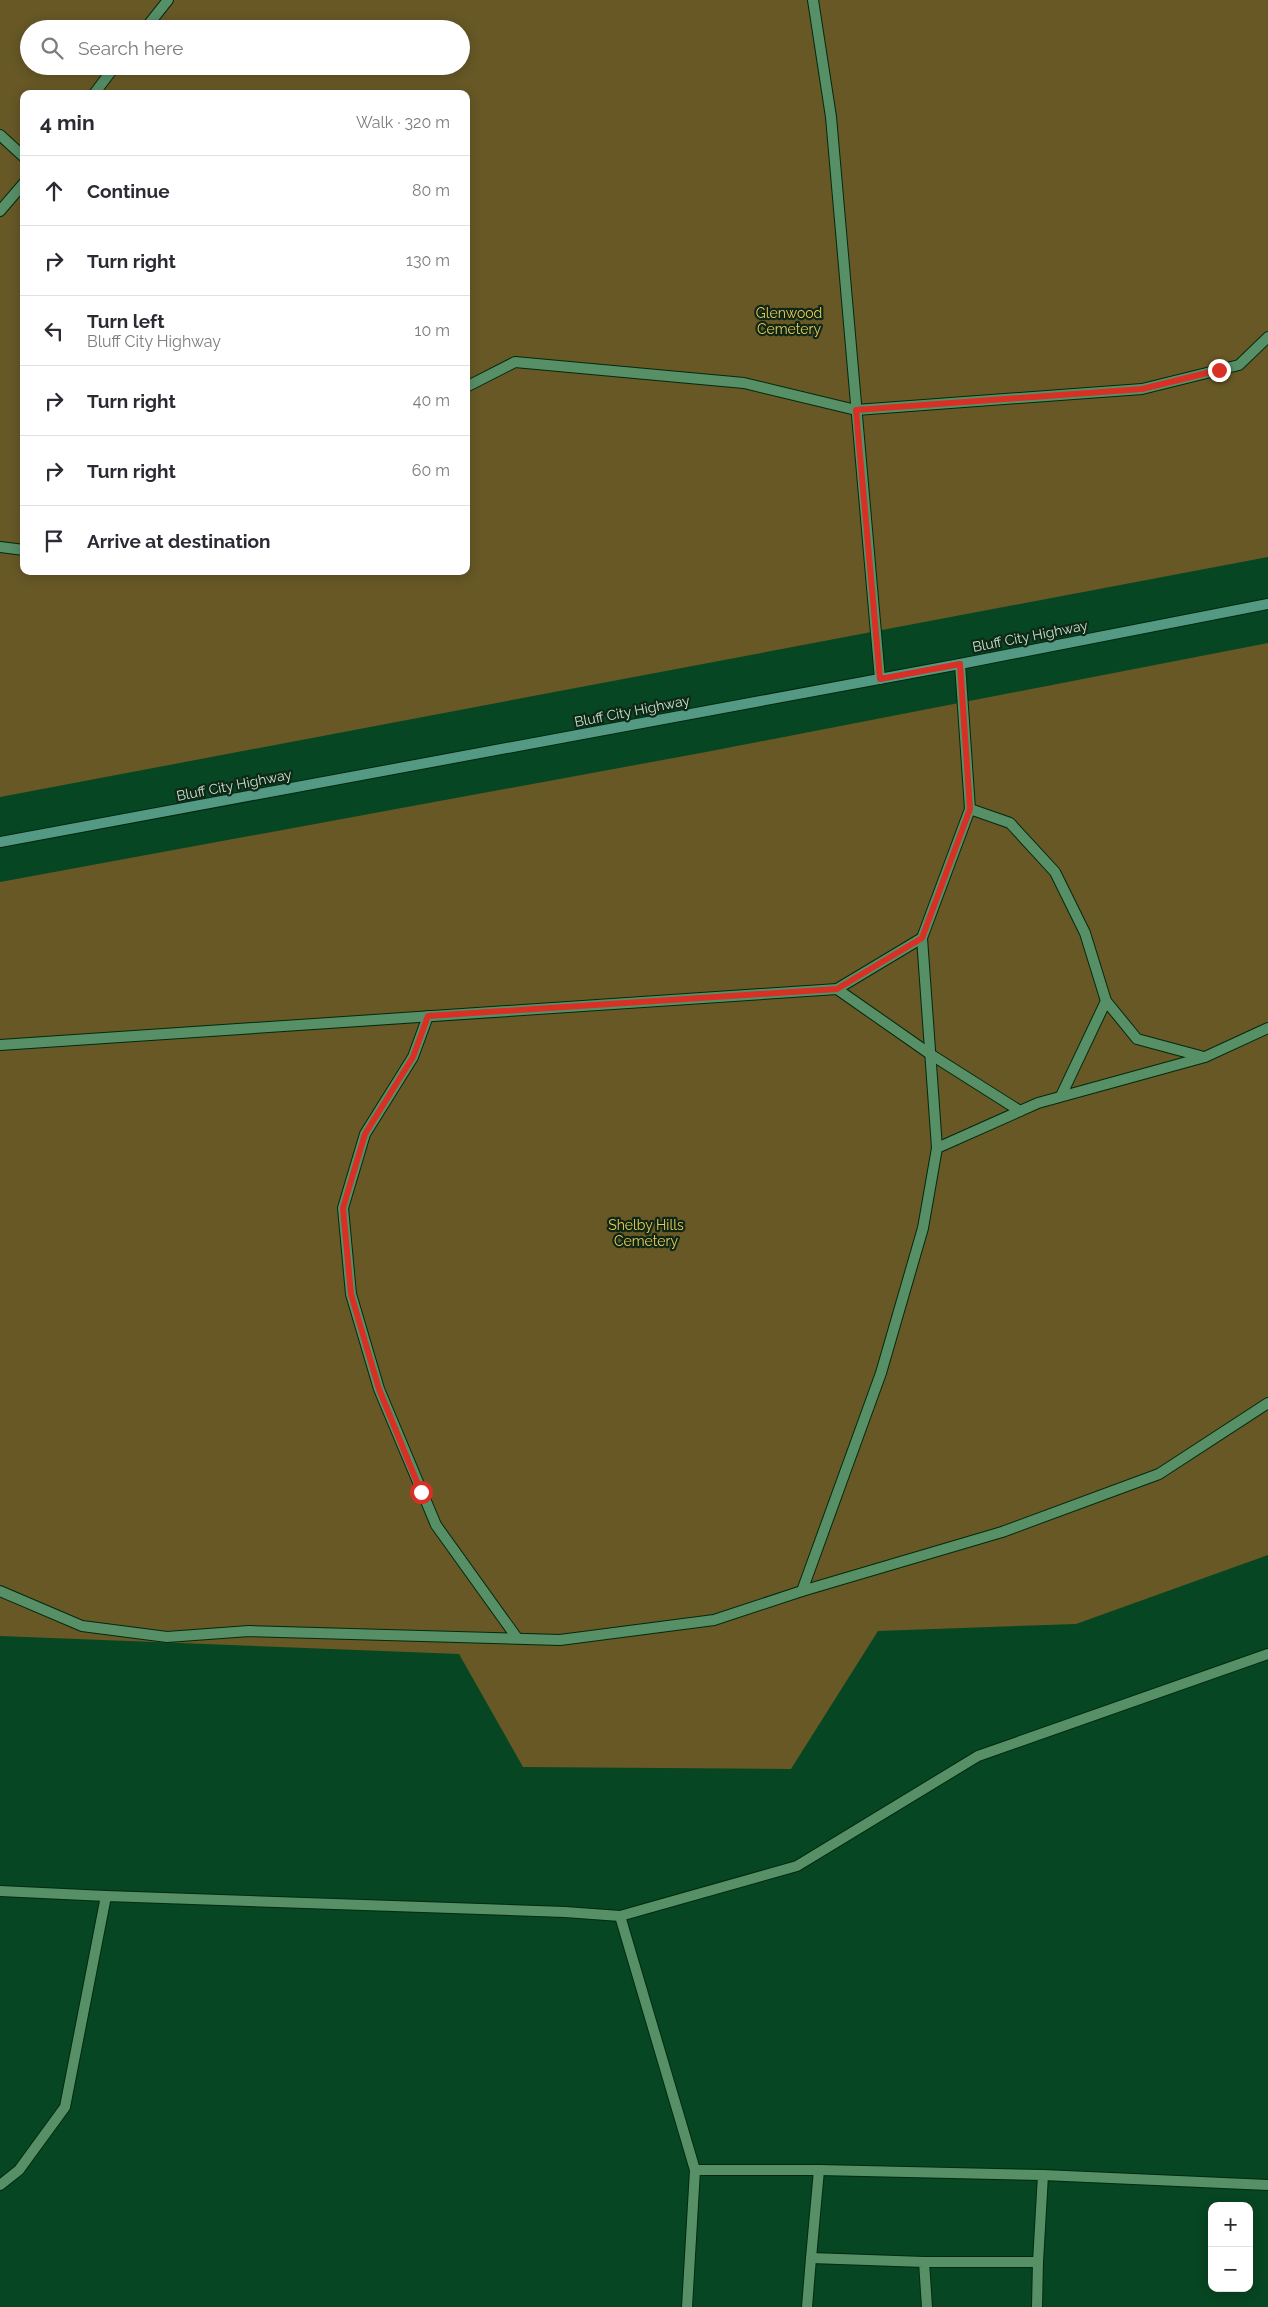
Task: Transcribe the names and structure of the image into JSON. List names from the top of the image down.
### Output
{
  "streets": {
    "main road": ["Bluff City Highway"]
  },
  "parks": ["Glenwood Cemetery", "Shelby Hills Cemetery"],
  "page": {
    "search": "Search here",
    "heading": ["4 min", "Walk · 320 m"],
    "list": [
      ["Continue", "80 m"],
      ["Turn right", "130 m"],
      ["Turn left", "Bluff City Highway", "10 m"],
      ["Turn right", "40 m"],
      ["Turn right", "60 m"],
      "Arrive at destination"
    ],
    "map_buttons": ["+", "−"]
  }
}
